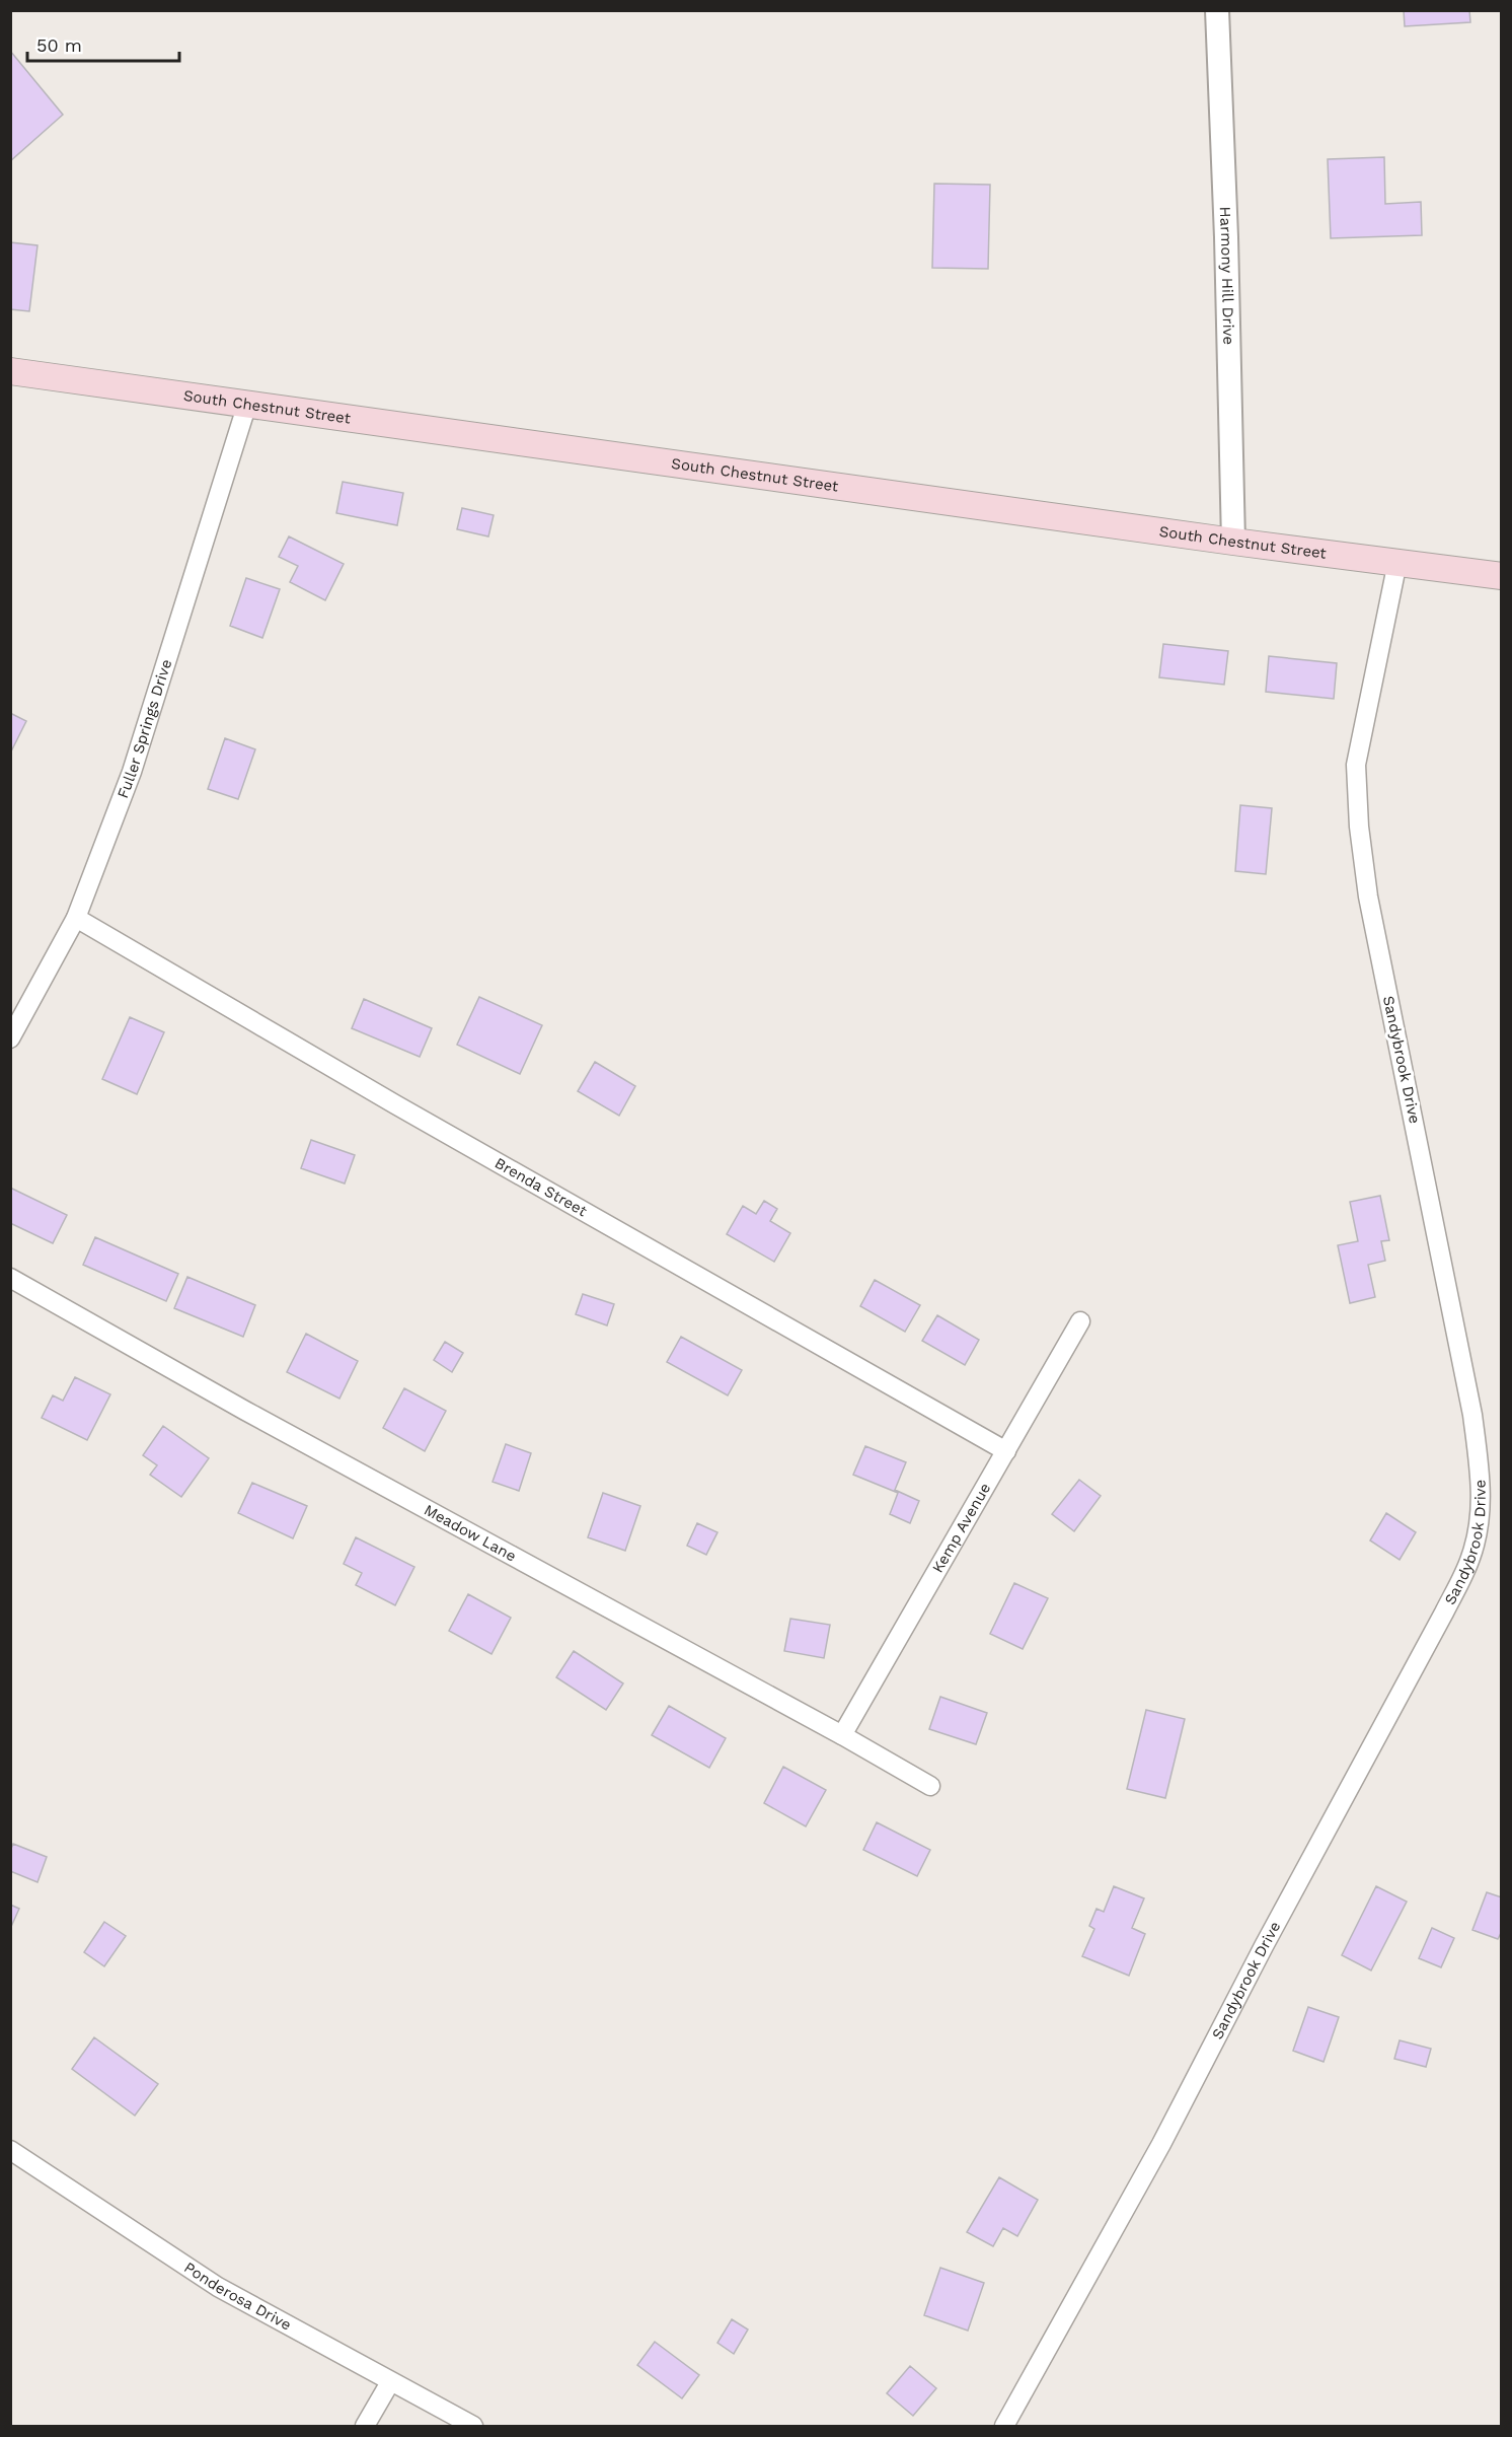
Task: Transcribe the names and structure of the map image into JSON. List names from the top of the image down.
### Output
{
  "streets": {
    "main road": ["South Chestnut Street"],
    "street": [
      "Harmony Hill Drive",
      "Fuller Springs Drive",
      "Sandybrook Drive",
      "Brenda Street",
      "Kemp Avenue",
      "Meadow Lane",
      "Ponderosa Drive"
    ]
  },
  "crossings": [
    ["Harmony Hill Drive", "South Chestnut Street"],
    ["South Chestnut Street", "Fuller Springs Drive"],
    ["South Chestnut Street", "Sandybrook Drive"],
    ["Fuller Springs Drive", "Brenda Street"],
    ["Brenda Street", "Kemp Avenue"],
    ["Kemp Avenue", "Meadow Lane"]
  ],
  "scale_bar": "50 m"
}
